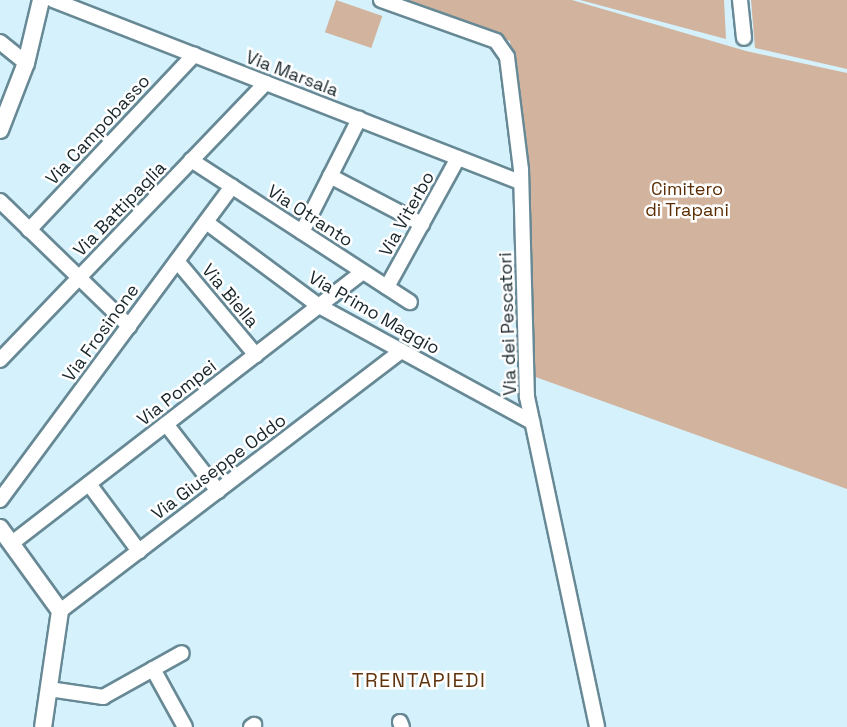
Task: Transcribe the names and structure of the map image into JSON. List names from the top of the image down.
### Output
{
  "streets": {
    "street": [
      "Via Marsala",
      "Via Campobasso",
      "Via Battipaglia",
      "Via Viterbo",
      "Via Otranto",
      "Via Biella",
      "Via Primo Maggio",
      "Via dei Pescatori",
      "Via Frosinone",
      "Via Pompei",
      "Via Giuseppe Oddo"
    ]
  },
  "crossings": [
    ["Via Marsala", "Via Campobasso"],
    ["Via Marsala", "Via Battipaglia"],
    ["Via Marsala", "Via Viterbo"],
    ["Via Marsala", "Via dei Pescatori"],
    ["Via Battipaglia", "Via Otranto"],
    ["Via Viterbo", "Via Otranto"],
    ["Via Otranto", "Via Frosinone"],
    ["Via Otranto", "Via Pompei"],
    ["Via Biella", "Via Frosinone"],
    ["Via Biella", "Via Pompei"],
    ["Via Primo Maggio", "Via dei Pescatori"],
    ["Via Primo Maggio", "Via Frosinone"],
    ["Via Primo Maggio", "Via Pompei"],
    ["Via Primo Maggio", "Via Giuseppe Oddo"]
  ],
  "districts": ["TRENTAPIEDI"],
  "parks": ["Cimitero di Trapani"]
}
